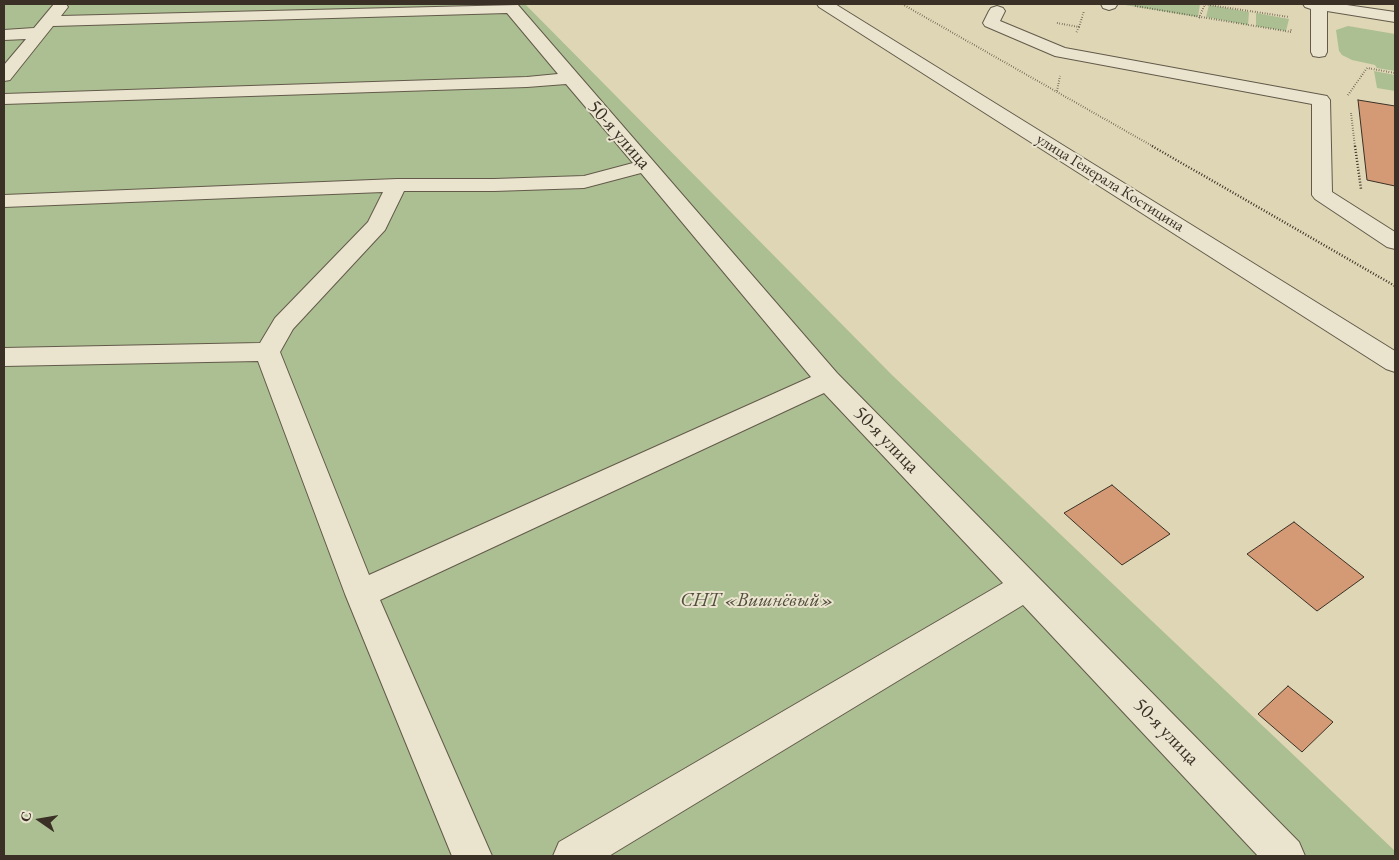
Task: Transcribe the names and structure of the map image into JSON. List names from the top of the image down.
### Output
{
  "streets": {
    "street": ["50-я улица", "улица Генерала Костицина"]
  },
  "parks": ["СНТ «Вишнёвый»"],
  "north": "left"
}
